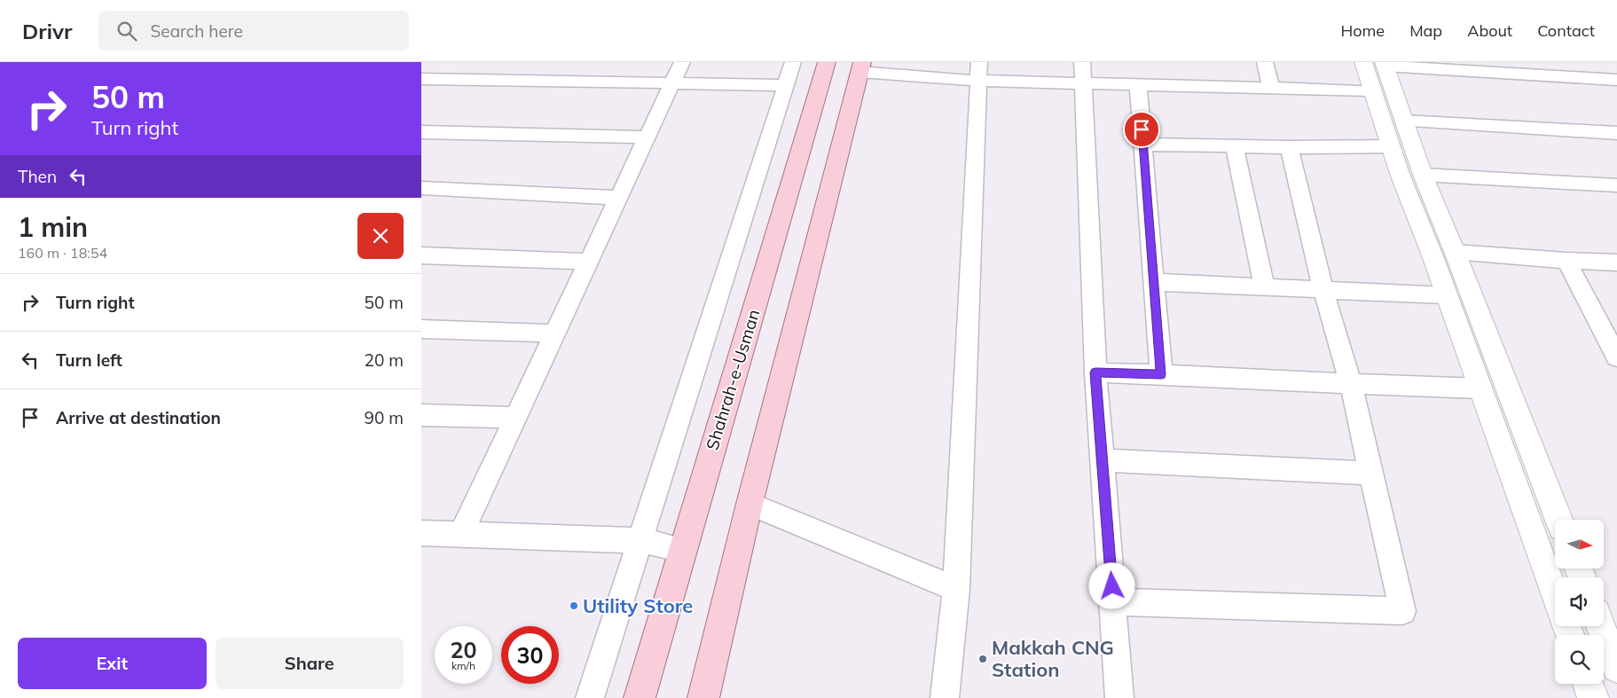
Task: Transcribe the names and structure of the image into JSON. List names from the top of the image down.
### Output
{
  "streets": {
    "main road": ["Shahrah-e-Usman"]
  },
  "places": ["Utility Store", "Makkah CNG Station"],
  "north": "right",
  "page": {
    "header": "Drivr",
    "search": "Search here",
    "nav": [
      "Home",
      "Map",
      "About",
      "Contact"
    ],
    "turn": ["50 m", "Turn right"],
    "then": "Then",
    "heading": ["1 min", "160 m · 18:54"],
    "list": [
      {
        "name": "Turn right",
        "value": "50 m"
      },
      {
        "name": "Turn left",
        "value": "20 m"
      },
      {
        "name": "Arrive at destination",
        "value": "90 m"
      }
    ],
    "speed": "20 km/h",
    "limit": "30",
    "buttons": ["Exit", "Share"]
  }
}
